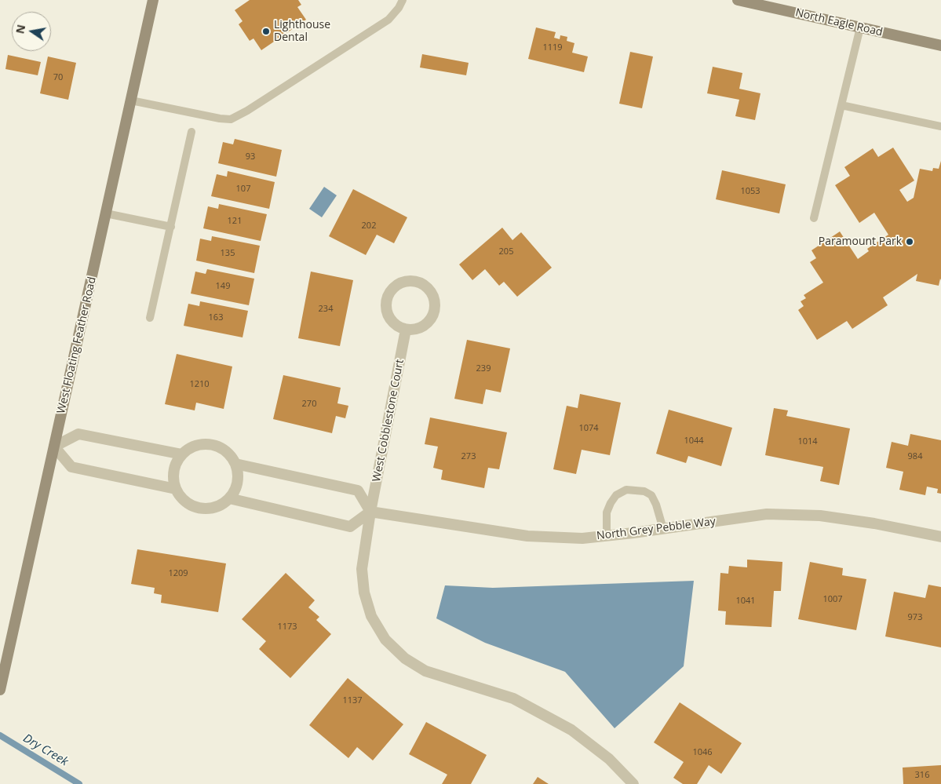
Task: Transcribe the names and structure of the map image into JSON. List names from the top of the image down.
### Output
{
  "streets": {
    "main road": ["North Eagle Road", "West Floating Feather Road"],
    "street": ["West Cobblestone Court", "North Grey Pebble Way"]
  },
  "crossings": [
    ["West Cobblestone Court", "North Grey Pebble Way"]
  ],
  "water": ["Dry Creek"],
  "places": ["Lighthouse Dental", "Paramount Park"],
  "house_numbers": [
    "1119",
    "70",
    "93",
    "107",
    "1053",
    "121",
    "202",
    "205",
    "135",
    "149",
    "234",
    "163",
    "239",
    "1210",
    "270",
    "1074",
    "1044",
    "1014",
    "273",
    "984",
    "1209",
    "1007",
    "1041",
    "973",
    "1173",
    "1137",
    "1046",
    "316"
  ],
  "north": "left"
}
